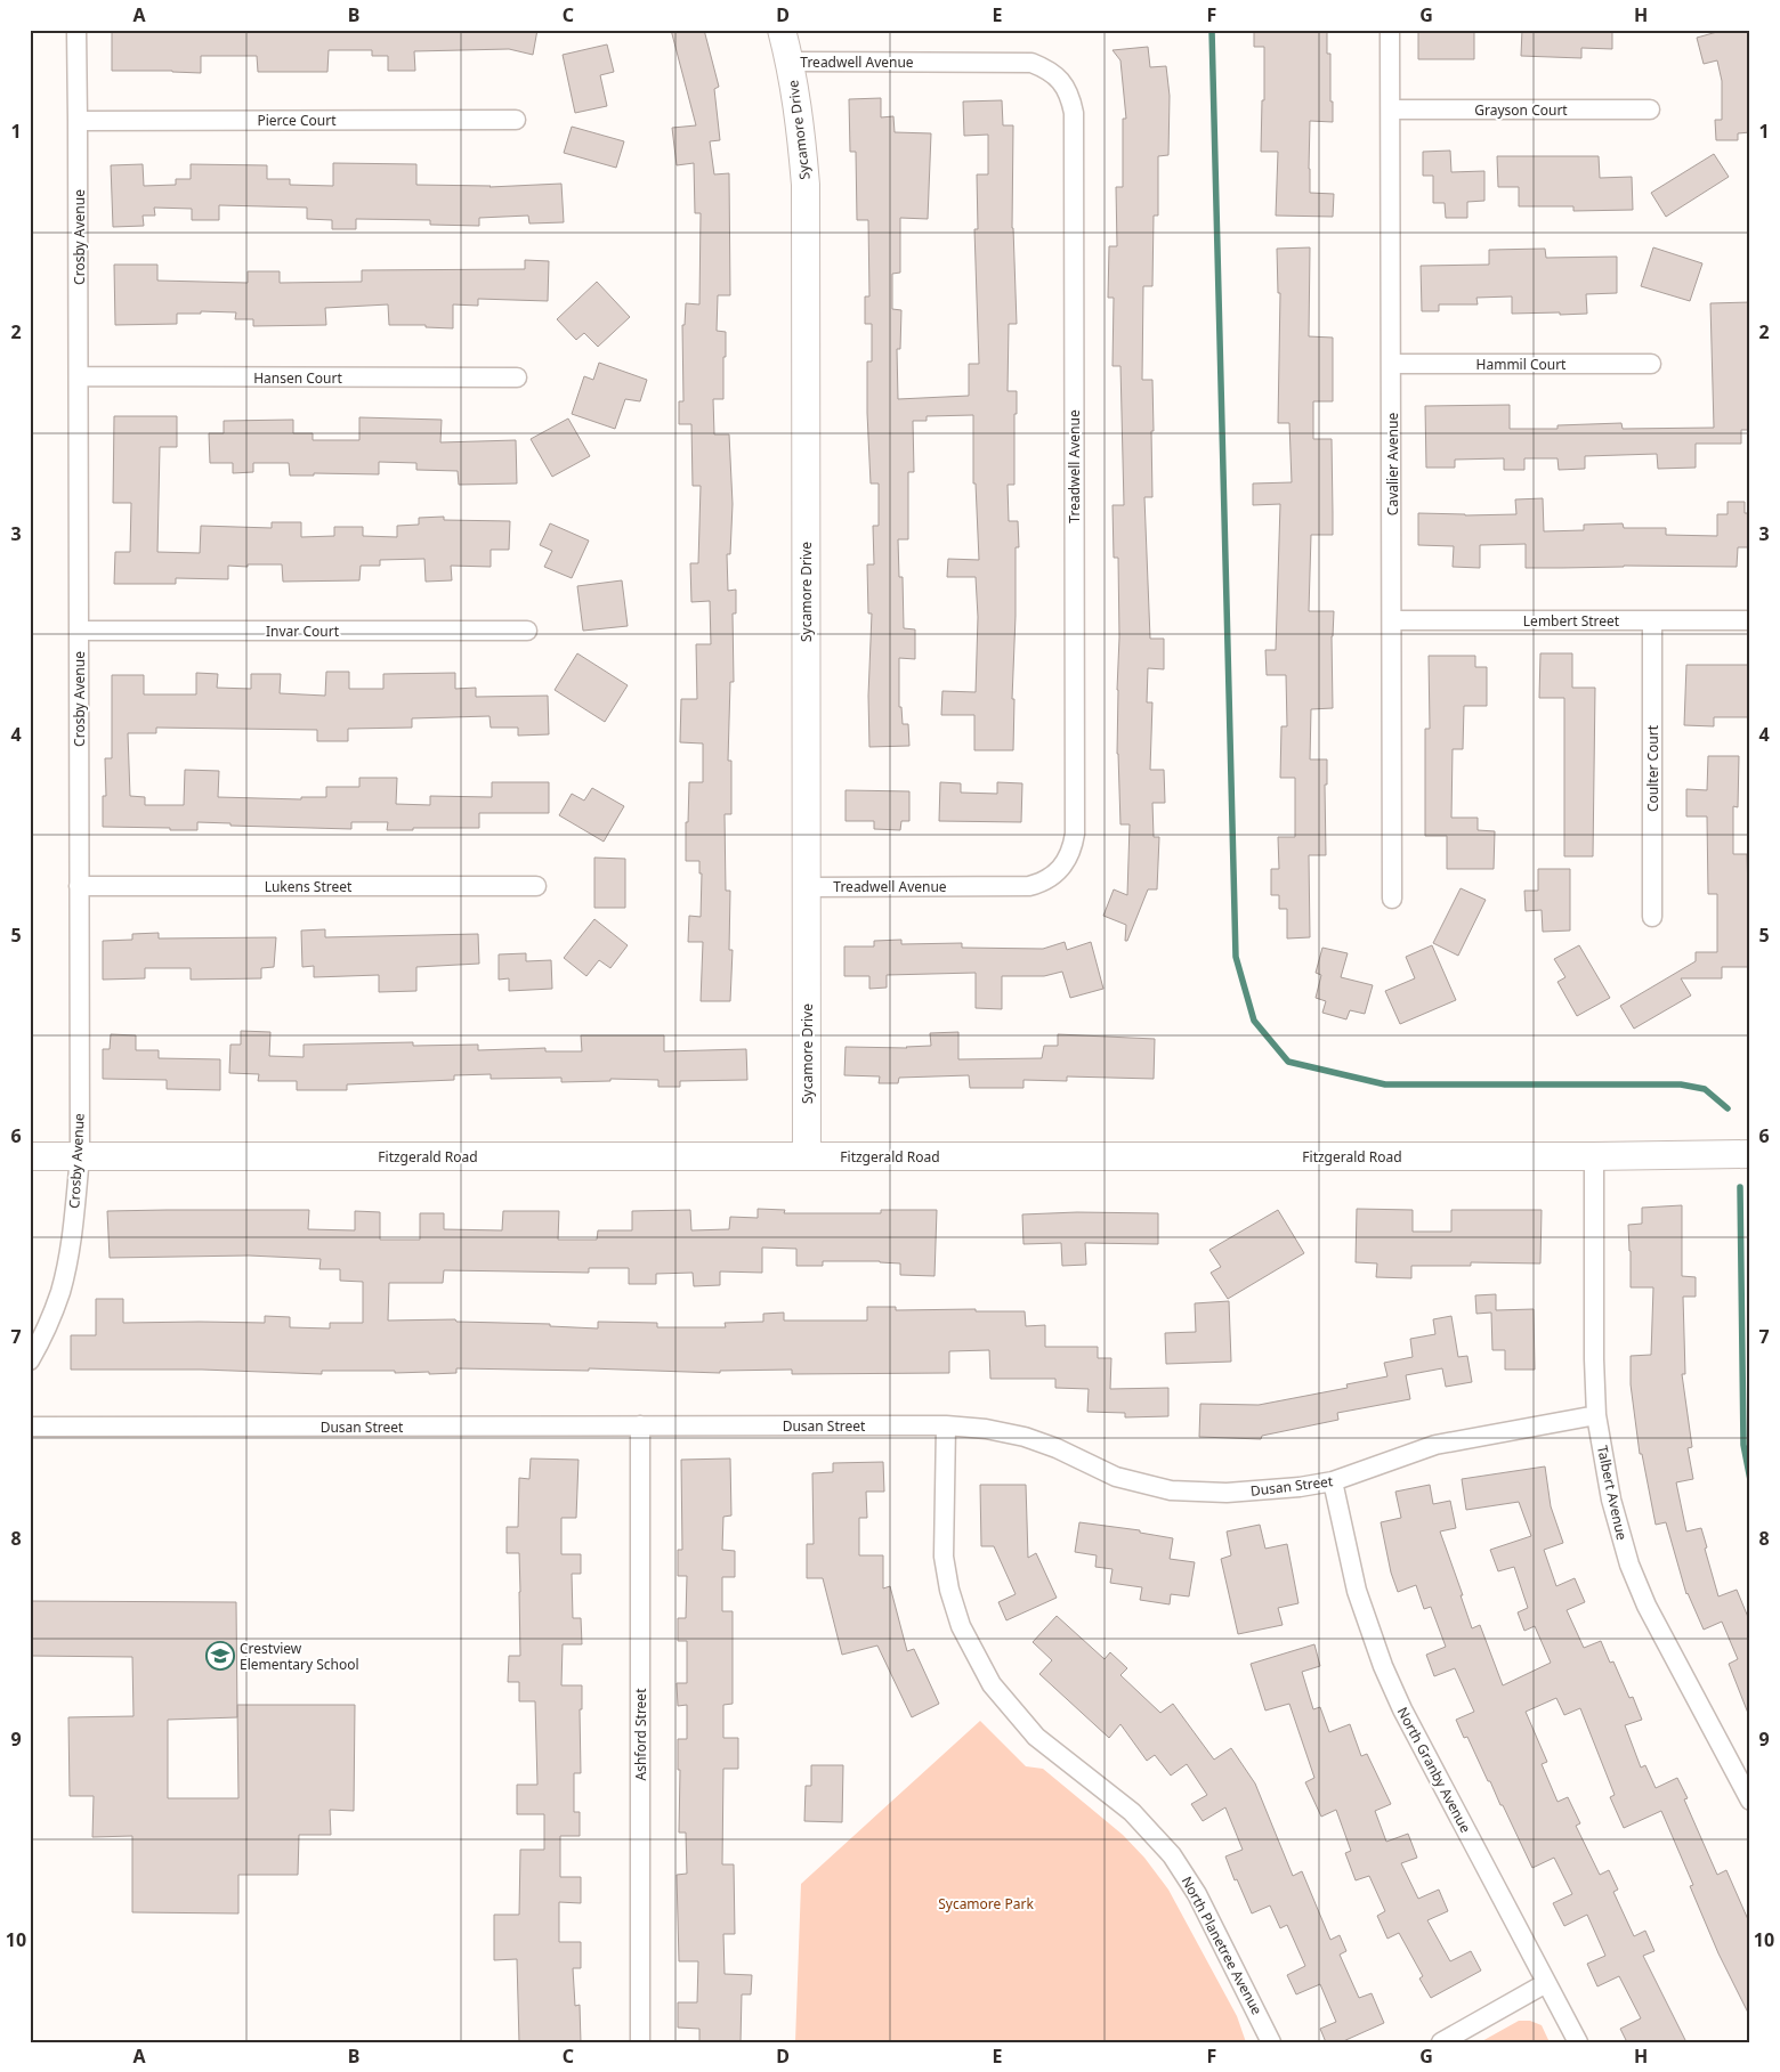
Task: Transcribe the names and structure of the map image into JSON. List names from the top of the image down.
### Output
{
  "streets": {
    "main road": ["Sycamore Drive", "Fitzgerald Road"],
    "street": [
      "Treadwell Avenue",
      "Grayson Court",
      "Pierce Court",
      "Crosby Avenue",
      "Hammil Court",
      "Hansen Court",
      "Cavalier Avenue",
      "Lembert Street",
      "Invar Court",
      "Coulter Court",
      "Lukens Street",
      "Dusan Street",
      "Talbert Avenue",
      "Ashford Street",
      "North Granby Avenue",
      "North Planetree Avenue"
    ]
  },
  "crossings": [
    ["Treadwell Avenue", "Sycamore Drive"],
    ["Grayson Court", "Cavalier Avenue"],
    ["Pierce Court", "Crosby Avenue"],
    ["Sycamore Drive", "Fitzgerald Road"],
    ["Crosby Avenue", "Hansen Court"],
    ["Crosby Avenue", "Invar Court"],
    ["Crosby Avenue", "Lukens Street"],
    ["Crosby Avenue", "Fitzgerald Road"],
    ["Hammil Court", "Cavalier Avenue"],
    ["Cavalier Avenue", "Lembert Street"],
    ["Lembert Street", "Coulter Court"],
    ["Fitzgerald Road", "Talbert Avenue"],
    ["Dusan Street", "Talbert Avenue"],
    ["Dusan Street", "Ashford Street"],
    ["Dusan Street", "North Granby Avenue"],
    ["Dusan Street", "North Planetree Avenue"]
  ],
  "parks": ["Sycamore Park"],
  "places": {
    "school or university": ["Crestview Elementary School"]
  },
  "grid": {
    "columns": [
      "A",
      "B",
      "C",
      "D",
      "E",
      "F",
      "G",
      "H"
    ],
    "rows": [
      "1",
      "2",
      "3",
      "4",
      "5",
      "6",
      "7",
      "8",
      "9",
      "10"
    ]
  }
}
